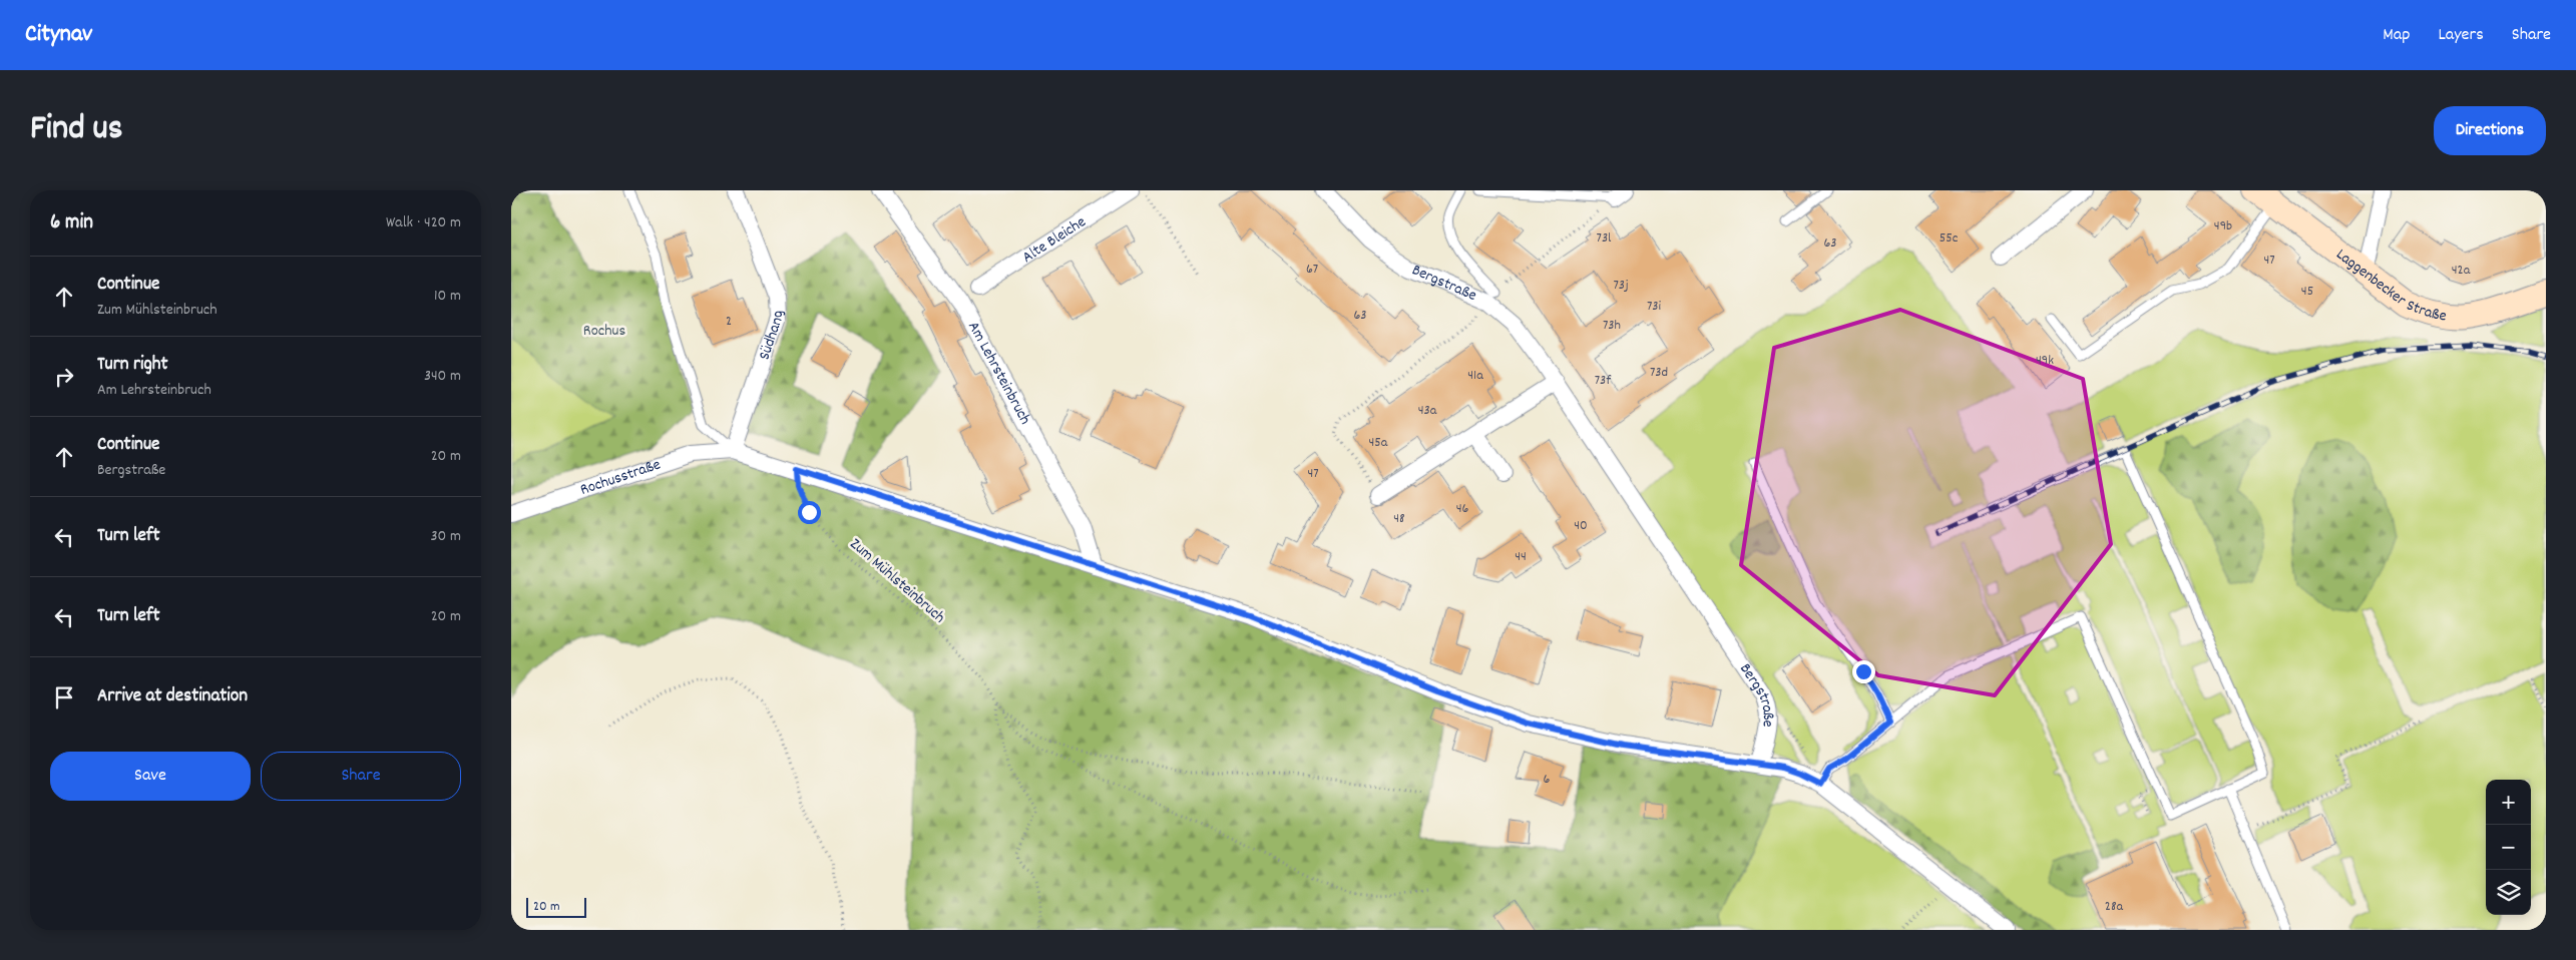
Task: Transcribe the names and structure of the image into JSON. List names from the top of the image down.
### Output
{
  "streets": {
    "street": [
      "Alte Bleiche",
      "Bergstraße",
      "Laggenbecker Straße",
      "Südhang",
      "Am Lehrsteinbruch",
      "Rochusstraße"
    ],
    "path": ["Zum Mühlsteinbruch"]
  },
  "crossings": [
    ["Südhang", "Rochusstraße"]
  ],
  "parks": ["Rochus"],
  "house_numbers": [
    "49b",
    "73l",
    "55c",
    "63",
    "47",
    "67",
    "42a",
    "73j",
    "45",
    "73i",
    "63",
    "2",
    "73h",
    "49k",
    "73d",
    "41a",
    "73f",
    "43a",
    "45a",
    "47",
    "46",
    "48",
    "40",
    "44",
    "6",
    "28a"
  ],
  "scale_bar": "20 m",
  "page": {
    "header": "Citynav",
    "nav": ["Map", "Layers", "Share"],
    "title": "Find us",
    "buttons": [
      "Directions",
      ["Save", "Share"]
    ],
    "heading": ["6 min", "Walk · 420 m"],
    "list": [
      ["Continue", "Zum Mühlsteinbruch", "10 m"],
      ["Turn right", "Am Lehrsteinbruch", "340 m"],
      ["Continue", "Bergstraße", "20 m"],
      ["Turn left", "30 m"],
      ["Turn left", "20 m"],
      "Arrive at destination"
    ],
    "map_buttons": ["+", "−"],
    "scale": "20 m"
  }
}
